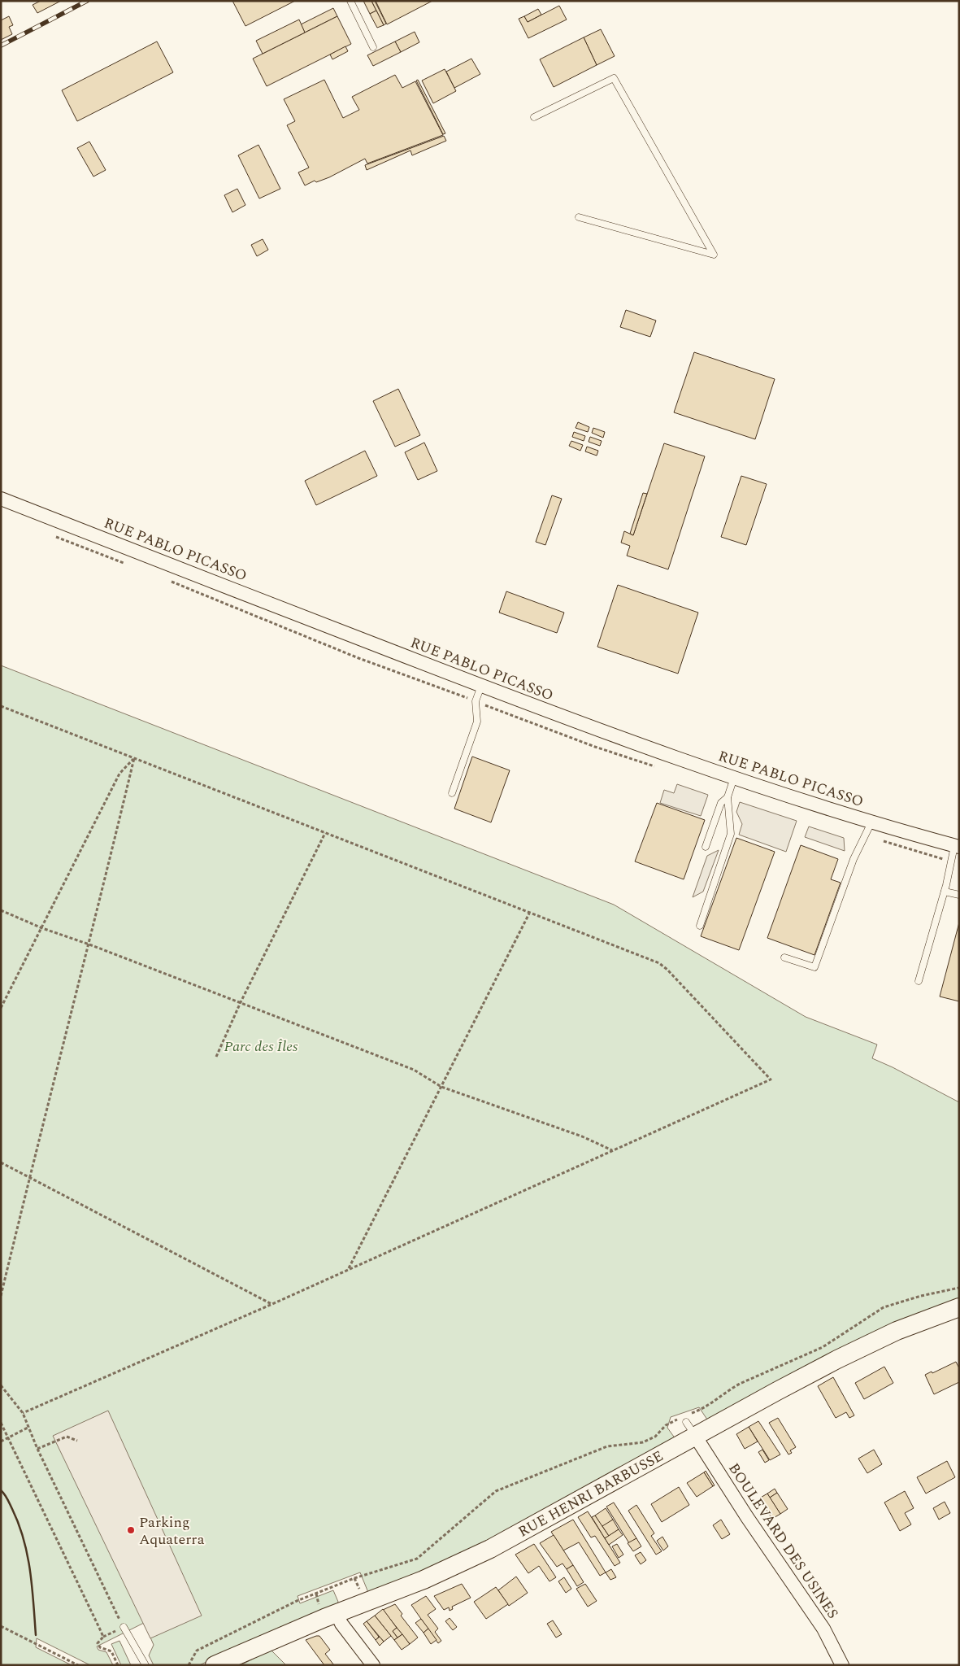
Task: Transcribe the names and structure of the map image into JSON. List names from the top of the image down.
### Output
{
  "streets": {
    "street": ["RUE PABLO PICASSO", "RUE HENRI BARBUSSE", "BOULEVARD DES USINES"]
  },
  "crossings": [
    ["RUE HENRI BARBUSSE", "BOULEVARD DES USINES"]
  ],
  "parks": ["Parc des Îles"],
  "places": ["Parking Aquaterra"]
}
